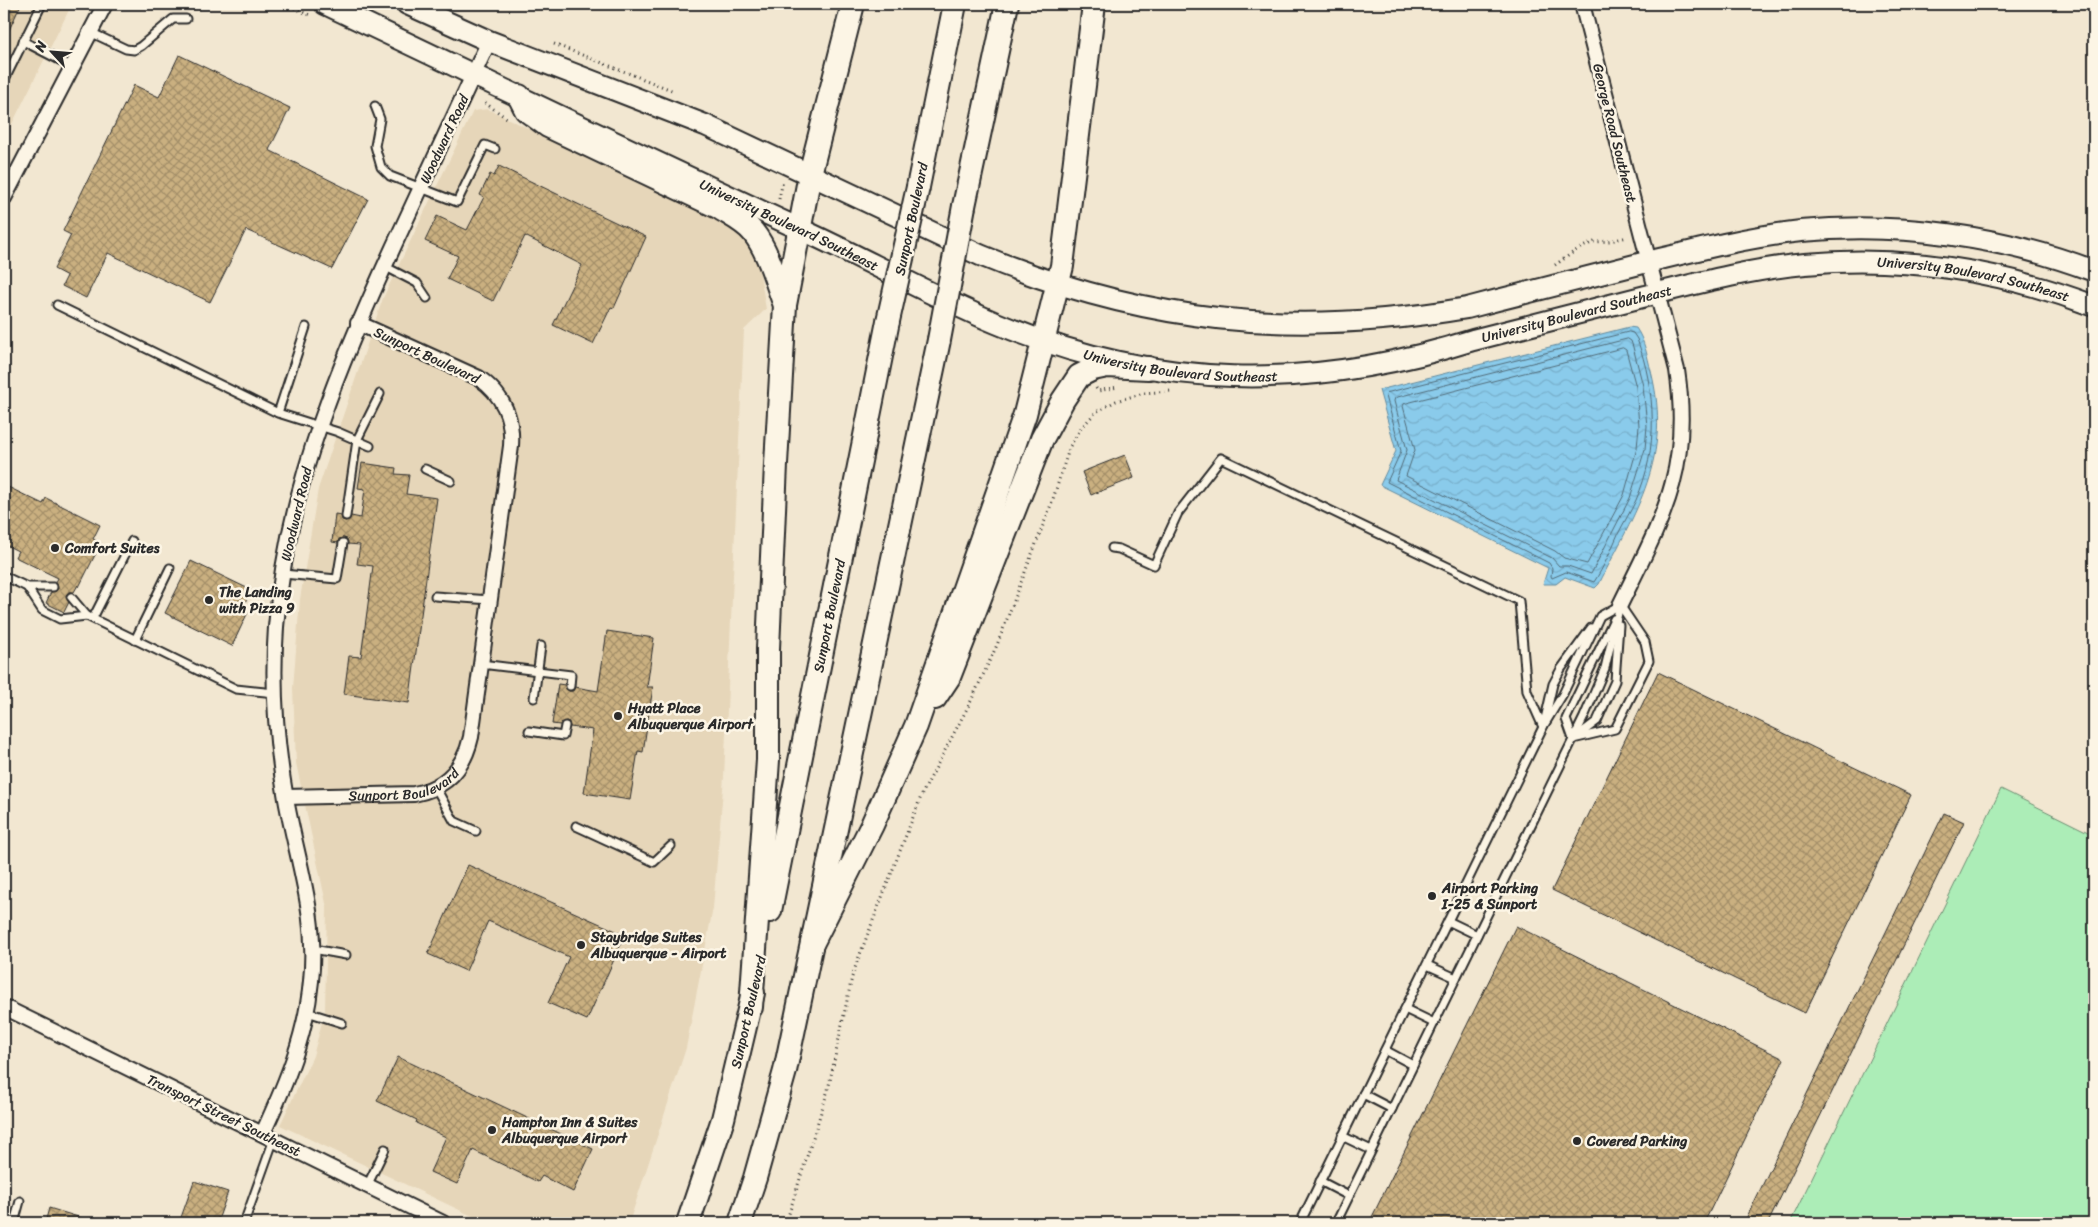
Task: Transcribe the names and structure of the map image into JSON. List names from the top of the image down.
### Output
{
  "streets": {
    "main road": ["Sunport Boulevard", "University Boulevard Southeast"],
    "street": ["George Road Southeast", "Woodward Road", "Transport Street Southeast"]
  },
  "crossings": [
    ["George Road Southeast", "University Boulevard Southeast"],
    ["Woodward Road", "Sunport Boulevard"],
    ["Woodward Road", "University Boulevard Southeast"],
    ["Woodward Road", "Transport Street Southeast"]
  ],
  "places": [
    "Comfort Suites",
    "The Landing with Pizza 9",
    "Hyatt Place Albuquerque Airport",
    "Airport Parking I-25 & Sunport",
    "Staybridge Suites Albuquerque - Airport",
    "Hampton Inn & Suites Albuquerque Airport",
    "Covered Parking"
  ],
  "north": "top left"
}
